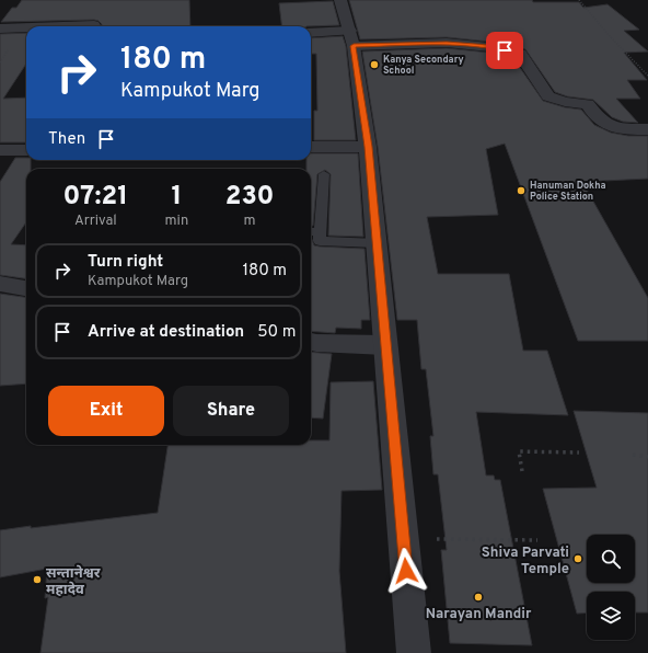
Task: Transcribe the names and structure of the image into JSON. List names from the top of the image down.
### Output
{
  "places": [
    "Kanya Secondary School",
    "Hanuman Dokha Police Station",
    "Shiva Parvati Temple",
    "सन्तानेश्वर महादेव",
    "Narayan Mandir"
  ],
  "page": {
    "turn": ["180 m", "Kampukot Marg"],
    "then": "Then",
    "eta": [
      "07:21",
      "Arrival",
      "1",
      "min",
      "230",
      "m"
    ],
    "list": [
      {
        "name": "Turn right",
        "note": "Kampukot Marg",
        "value": "180 m"
      },
      {
        "name": "Arrive at destination",
        "value": "50 m"
      }
    ],
    "buttons": ["Exit", "Share"]
  }
}
